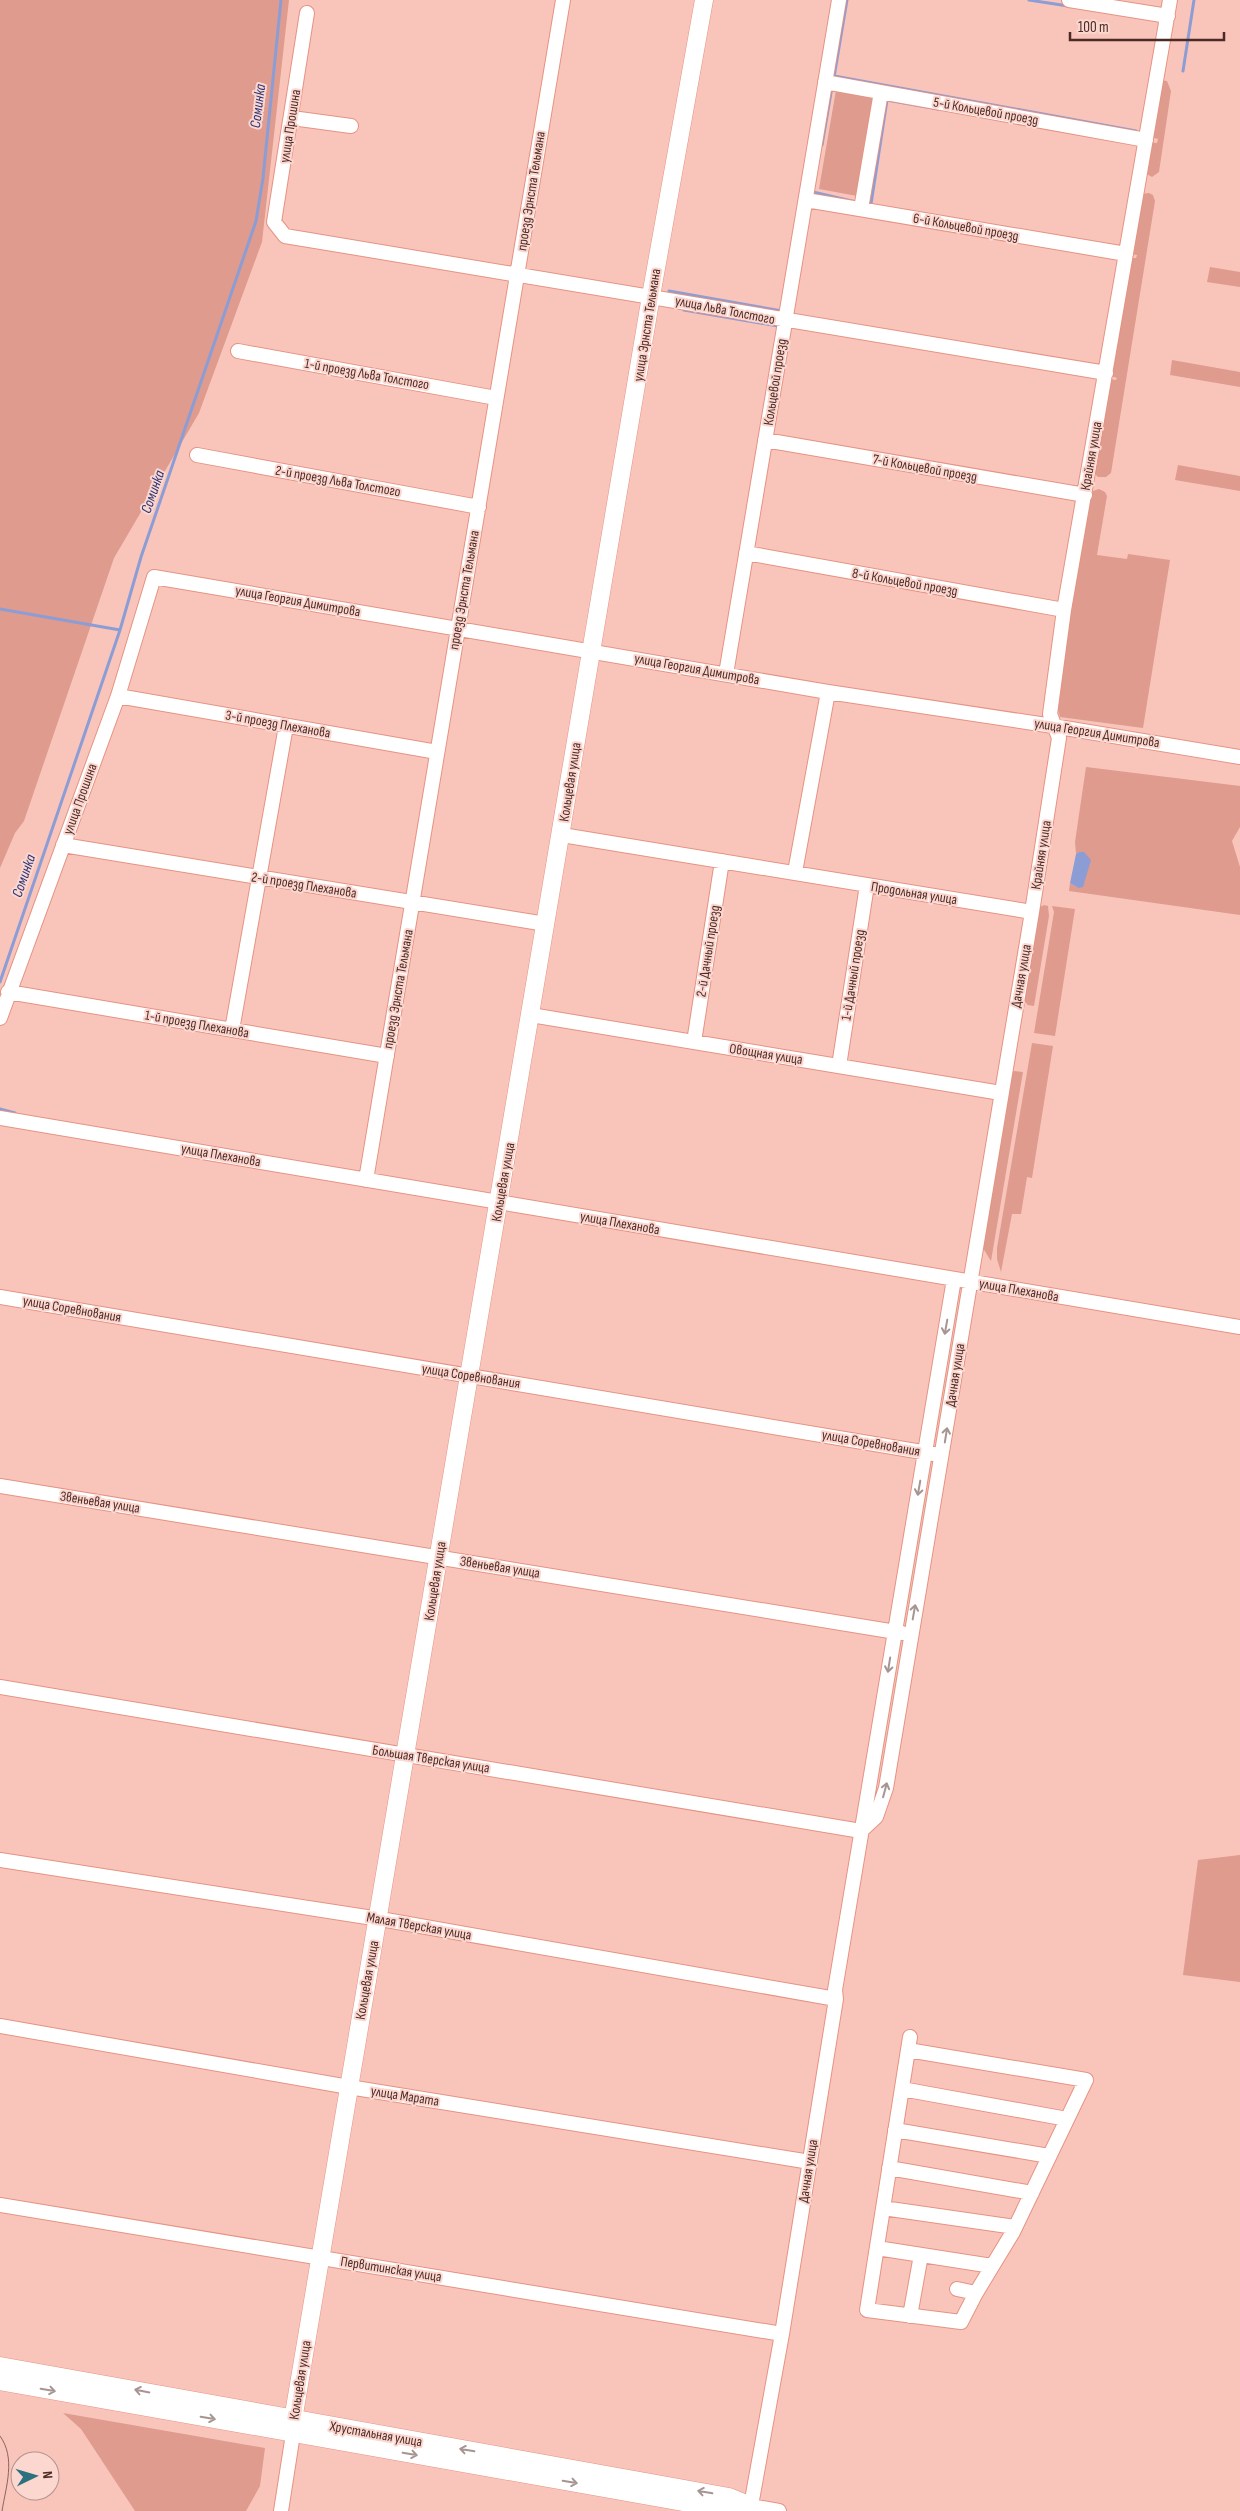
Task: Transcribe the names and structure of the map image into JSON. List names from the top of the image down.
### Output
{
  "streets": {
    "main road": ["улица Эрнста Тельмана", "Кольцевая улица", "Хрустальная улица"],
    "street": [
      "5-й Кольцевой проезд",
      "улица Прошина",
      "проезд Эрнста Тельмана",
      "6-й Кольцевой проезд",
      "улица Льва Толстого",
      "1-й проезд Льва Толстого",
      "Кольцевой проезд",
      "Крайняя улица",
      "7-й Кольцевой проезд",
      "2-й проезд Льва Толстого",
      "8-й Кольцевой проезд",
      "улица Георгия Димитрова",
      "3-й проезд Плеханова",
      "2-й проезд Плеханова",
      "Продольная улица",
      "2-й Дачный проезд",
      "1-й Дачный проезд",
      "Дачная улица",
      "1-й проезд Плеханова",
      "Овощная улица",
      "улица Плеханова",
      "улица Соревнования",
      "Звеньевая улица",
      "Большая Тверская улица",
      "Малая Тверская улица",
      "улица Марата",
      "Первитинская улица"
    ]
  },
  "crossings": [
    ["5-й Кольцевой проезд", "Кольцевой проезд"],
    ["5-й Кольцевой проезд", "Крайняя улица"],
    ["улица Прошина", "улица Льва Толстого"],
    ["улица Прошина", "улица Георгия Димитрова"],
    ["улица Прошина", "3-й проезд Плеханова"],
    ["улица Прошина", "2-й проезд Плеханова"],
    ["улица Прошина", "1-й проезд Плеханова"],
    ["проезд Эрнста Тельмана", "улица Льва Толстого"],
    ["проезд Эрнста Тельмана", "1-й проезд Льва Толстого"],
    ["проезд Эрнста Тельмана", "2-й проезд Льва Толстого"],
    ["проезд Эрнста Тельмана", "улица Георгия Димитрова"],
    ["проезд Эрнста Тельмана", "3-й проезд Плеханова"],
    ["проезд Эрнста Тельмана", "2-й проезд Плеханова"],
    ["проезд Эрнста Тельмана", "1-й проезд Плеханова"],
    ["проезд Эрнста Тельмана", "улица Плеханова"],
    ["6-й Кольцевой проезд", "Кольцевой проезд"],
    ["6-й Кольцевой проезд", "Крайняя улица"],
    ["улица Льва Толстого", "улица Эрнста Тельмана"],
    ["улица Льва Толстого", "Кольцевой проезд"],
    ["улица Льва Толстого", "Крайняя улица"],
    ["улица Эрнста Тельмана", "улица Георгия Димитрова"],
    ["улица Эрнста Тельмана", "Кольцевая улица"],
    ["Кольцевой проезд", "7-й Кольцевой проезд"],
    ["Кольцевой проезд", "8-й Кольцевой проезд"],
    ["Кольцевой проезд", "улица Георгия Димитрова"],
    ["Крайняя улица", "7-й Кольцевой проезд"],
    ["Крайняя улица", "8-й Кольцевой проезд"],
    ["Крайняя улица", "улица Георгия Димитрова"],
    ["Крайняя улица", "Продольная улица"],
    ["Крайняя улица", "Дачная улица"],
    ["улица Георгия Димитрова", "Кольцевая улица"],
    ["Кольцевая улица", "2-й проезд Плеханова"],
    ["Кольцевая улица", "Продольная улица"],
    ["Кольцевая улица", "Овощная улица"],
    ["Кольцевая улица", "улица Плеханова"],
    ["Кольцевая улица", "улица Соревнования"],
    ["Кольцевая улица", "Звеньевая улица"],
    ["Кольцевая улица", "Большая Тверская улица"],
    ["Кольцевая улица", "Малая Тверская улица"],
    ["Кольцевая улица", "улица Марата"],
    ["Кольцевая улица", "Первитинская улица"],
    ["Кольцевая улица", "Хрустальная улица"],
    ["Продольная улица", "2-й Дачный проезд"],
    ["Продольная улица", "1-й Дачный проезд"],
    ["Продольная улица", "Дачная улица"],
    ["2-й Дачный проезд", "Овощная улица"],
    ["1-й Дачный проезд", "Овощная улица"],
    ["Дачная улица", "Овощная улица"],
    ["Дачная улица", "улица Плеханова"],
    ["Дачная улица", "улица Соревнования"],
    ["Дачная улица", "Звеньевая улица"],
    ["Дачная улица", "Большая Тверская улица"],
    ["Дачная улица", "Малая Тверская улица"],
    ["Дачная улица", "улица Марата"],
    ["Дачная улица", "Первитинская улица"],
    ["Дачная улица", "Хрустальная улица"]
  ],
  "water": ["Соминка"],
  "scale_bar": "100 m",
  "north": "right"
}
